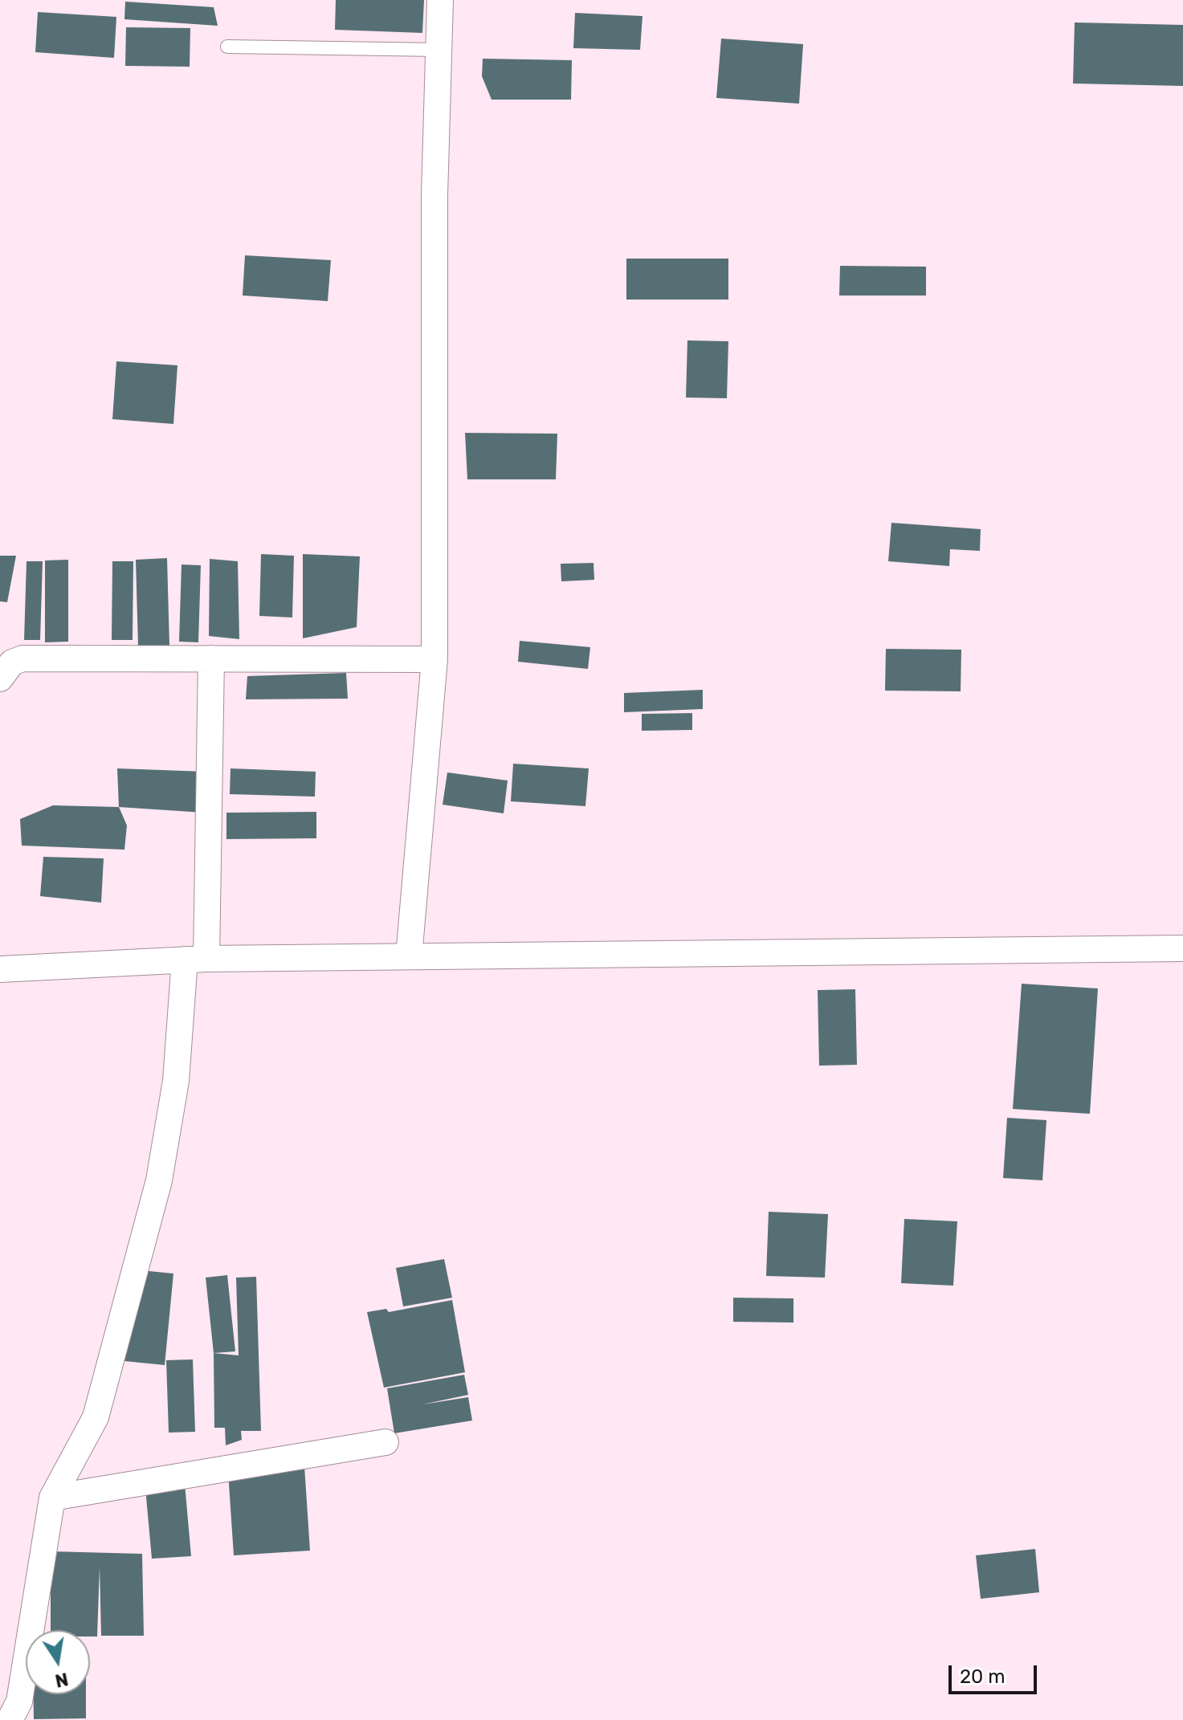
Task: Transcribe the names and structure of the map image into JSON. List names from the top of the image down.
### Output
{
  "scale_bar": "20 m",
  "north": "bottom"
}
